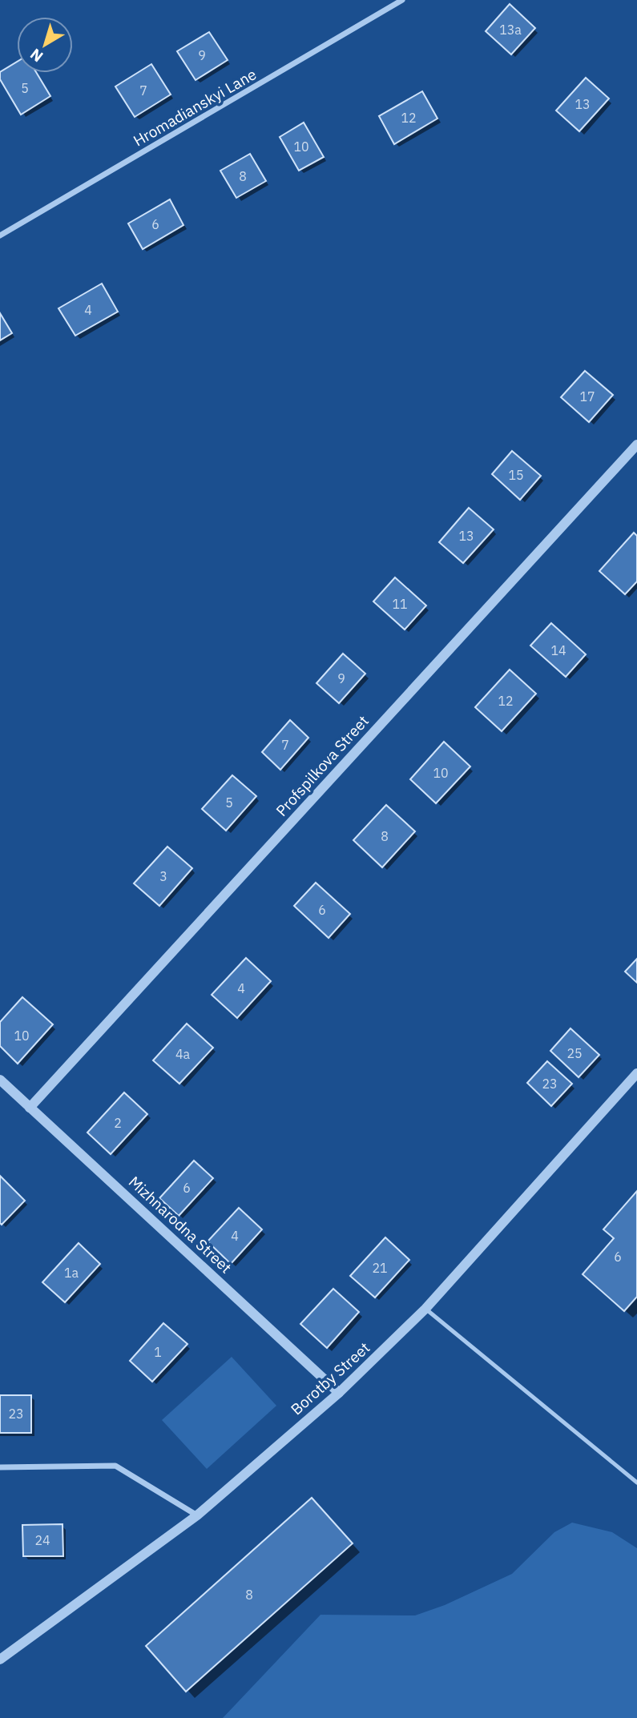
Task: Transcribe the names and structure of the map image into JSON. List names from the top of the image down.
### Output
{
  "streets": {
    "street": [
      "Hromadianskyi Lane",
      "Profspilkova Street",
      "Mizhnarodna Street",
      "Borotby Street"
    ]
  },
  "crossings": [
    ["Profspilkova Street", "Mizhnarodna Street"],
    ["Mizhnarodna Street", "Borotby Street"]
  ],
  "house_numbers": [
    "13а",
    "9",
    "5",
    "7",
    "13",
    "12",
    "10",
    "8",
    "6",
    "4",
    "17",
    "15",
    "13",
    "11",
    "14",
    "9",
    "12",
    "7",
    "10",
    "5",
    "8",
    "3",
    "6",
    "4",
    "10",
    "25",
    "4а",
    "23",
    "2",
    "6",
    "4",
    "6",
    "21",
    "1а",
    "1",
    "23",
    "24",
    "8"
  ],
  "north": "bottom left"
}
